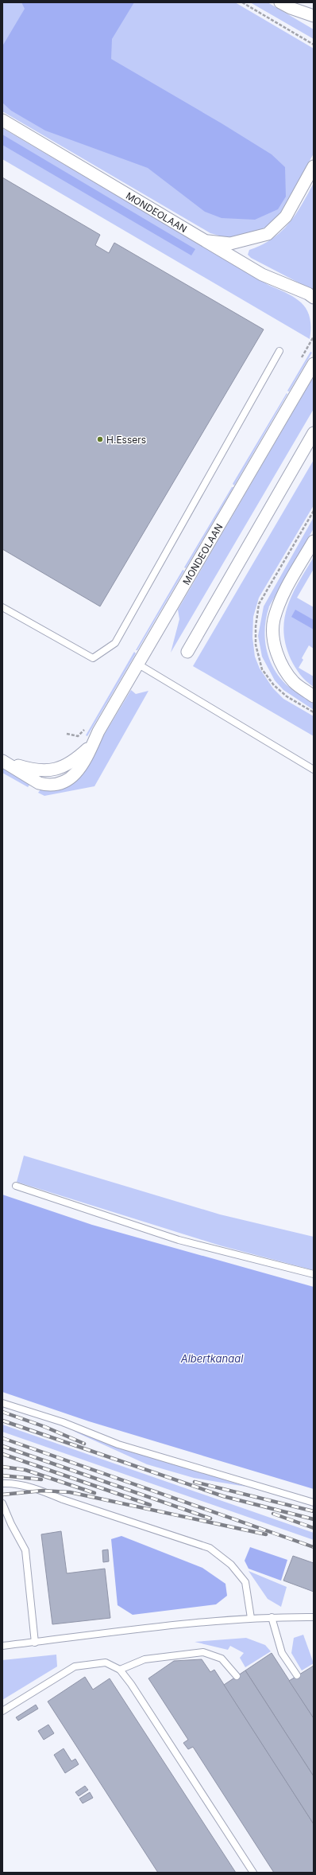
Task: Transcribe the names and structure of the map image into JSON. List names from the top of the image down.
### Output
{
  "streets": {
    "street": ["MONDEOLAAN"]
  },
  "water": ["Albertkanaal"],
  "places": ["H.Essers"]
}
